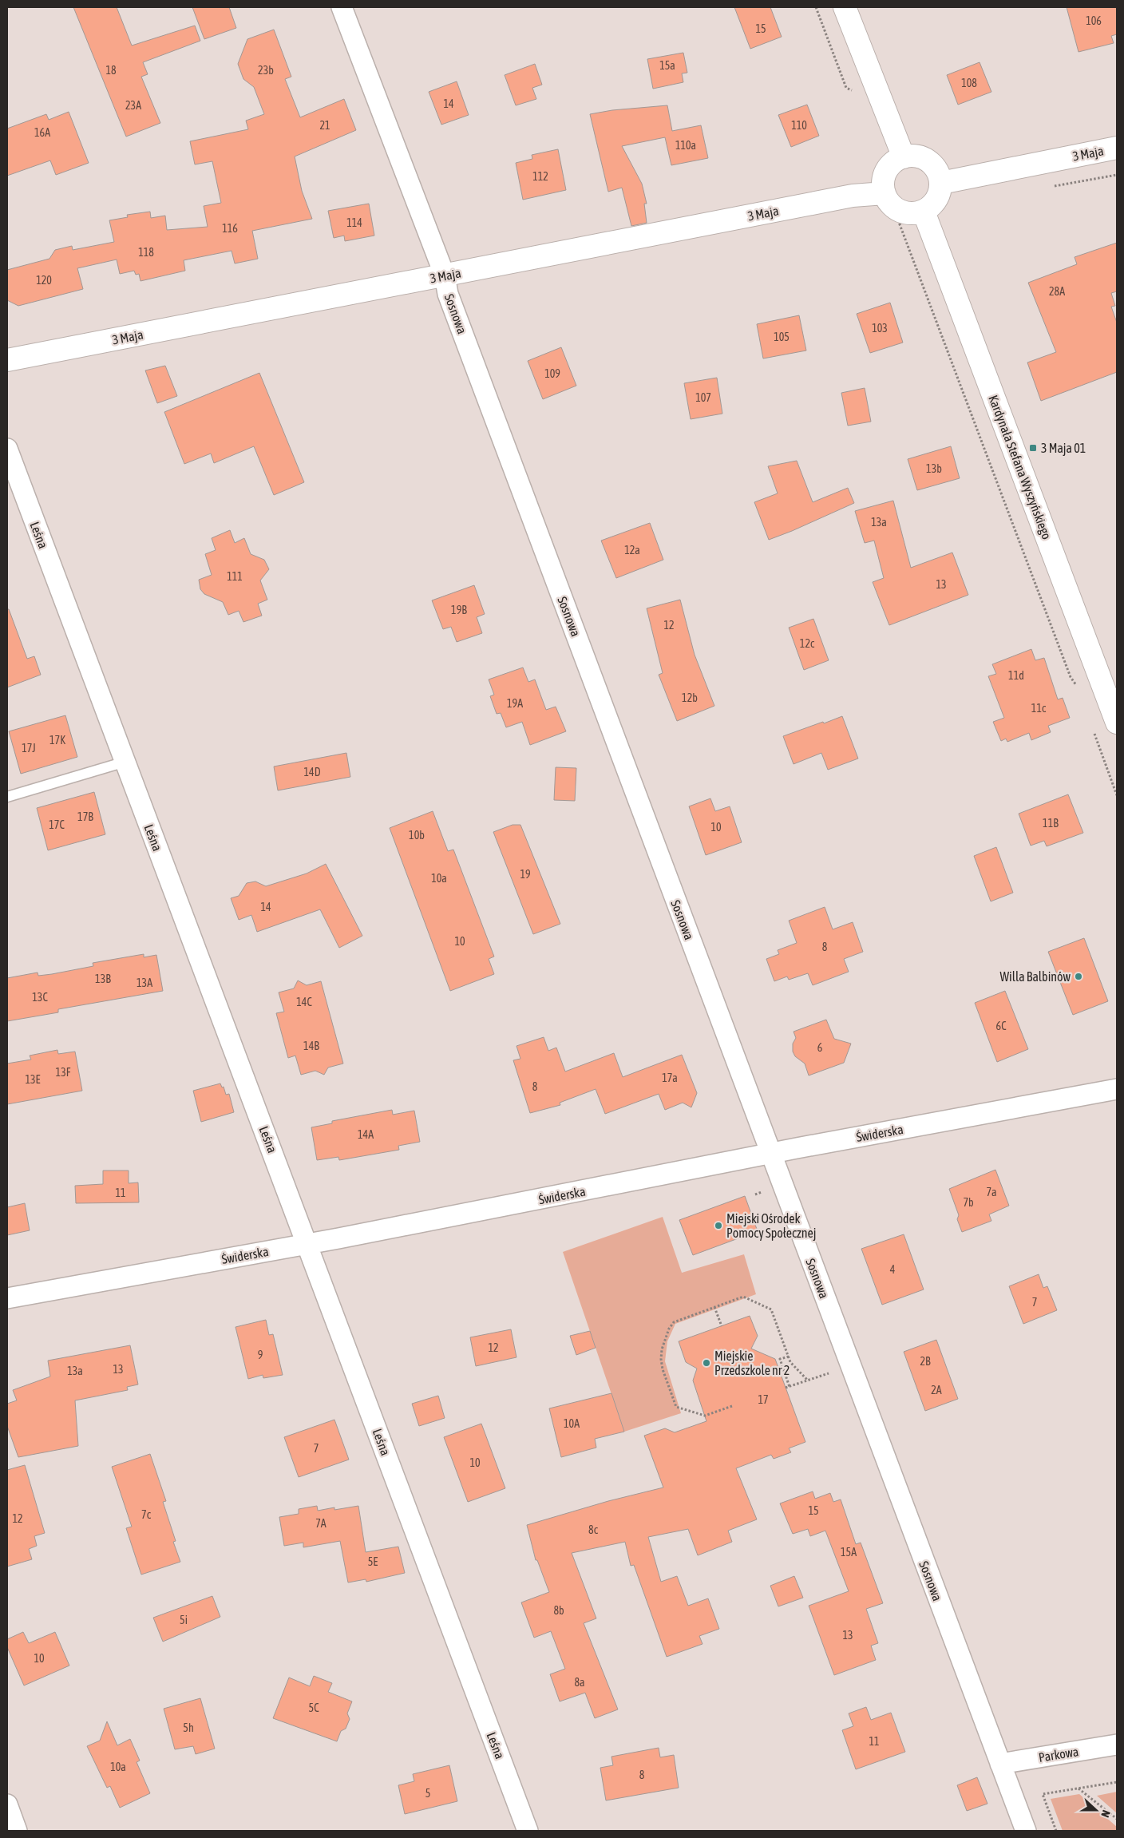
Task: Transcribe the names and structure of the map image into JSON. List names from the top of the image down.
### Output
{
  "streets": {
    "street": [
      "3 Maja",
      "Sosnowa",
      "Kardynała Stefana Wyszyńskiego",
      "Leśna",
      "Świderska",
      "Parkowa"
    ]
  },
  "crossings": [
    ["3 Maja", "Sosnowa"],
    ["3 Maja", "Kardynała Stefana Wyszyńskiego"],
    ["Sosnowa", "Świderska"],
    ["Sosnowa", "Parkowa"],
    ["Leśna", "Świderska"]
  ],
  "places": {
    "transit": ["3 Maja 01"],
    "other": ["Willa Balbinów", "Miejski Ośrodek Pomocy Społecznej", "Miejskie Przedszkole nr 2"]
  },
  "house_numbers": [
    "106",
    "15",
    "15a",
    "18",
    "23b",
    "108",
    "14",
    "23A",
    "21",
    "110",
    "16A",
    "110a",
    "112",
    "114",
    "116",
    "118",
    "120",
    "28A",
    "103",
    "105",
    "109",
    "107",
    "13b",
    "13a",
    "12a",
    "111",
    "13",
    "19B",
    "12",
    "12c",
    "11d",
    "12b",
    "19A",
    "11c",
    "17K",
    "17J",
    "14D",
    "17B",
    "11B",
    "17C",
    "10",
    "10b",
    "19",
    "10a",
    "14",
    "10",
    "8",
    "13B",
    "13A",
    "13C",
    "14C",
    "6C",
    "14B",
    "6",
    "13F",
    "17a",
    "13E",
    "8",
    "14A",
    "7a",
    "11",
    "7b",
    "4",
    "7",
    "12",
    "9",
    "2B",
    "13",
    "13a",
    "2A",
    "17",
    "10A",
    "7",
    "10",
    "15",
    "7c",
    "12",
    "7A",
    "8c",
    "15A",
    "5E",
    "8b",
    "5i",
    "13",
    "10",
    "8a",
    "5C",
    "5h",
    "11",
    "10a",
    "8",
    "5"
  ],
  "north": "right"
}
